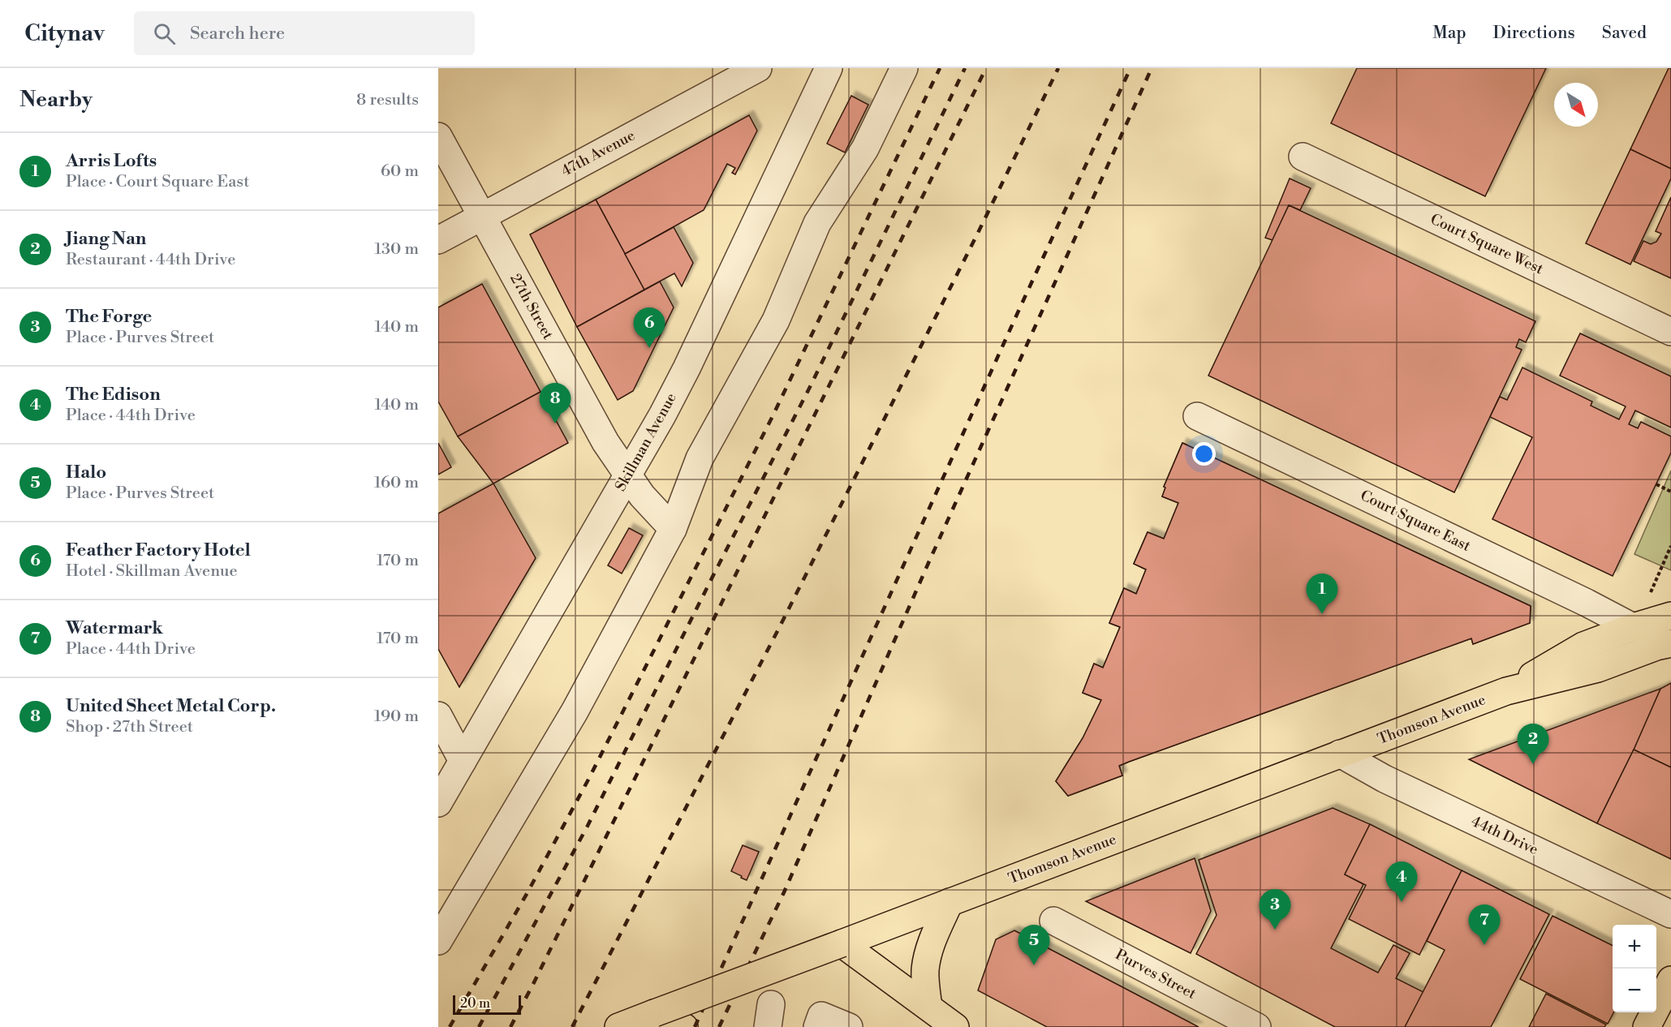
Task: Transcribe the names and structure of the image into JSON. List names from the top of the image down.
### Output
{
  "streets": {
    "main road": ["Thomson Avenue"],
    "street": [
      "47th Avenue",
      "Court Square West",
      "27th Street",
      "Skillman Avenue",
      "Court Square East",
      "44th Drive",
      "Purves Street"
    ]
  },
  "crossings": [
    ["47th Avenue", "27th Street"],
    ["27th Street", "Skillman Avenue"],
    ["Court Square East", "Thomson Avenue"],
    ["Thomson Avenue", "44th Drive"]
  ],
  "scale_bar": "20 m",
  "north": "bottom right",
  "page": {
    "header": "Citynav",
    "search": "Search here",
    "nav": ["Map", "Directions", "Saved"],
    "heading": ["Nearby", "8 results"],
    "list": [
      {
        "mark": "1",
        "name": "Arris Lofts",
        "note": "Place · Court Square East",
        "value": "60 m"
      },
      {
        "mark": "2",
        "name": "Jiang Nan",
        "note": "Restaurant · 44th Drive",
        "value": "130 m"
      },
      {
        "mark": "3",
        "name": "The Forge",
        "note": "Place · Purves Street",
        "value": "140 m"
      },
      {
        "mark": "4",
        "name": "The Edison",
        "note": "Place · 44th Drive",
        "value": "140 m"
      },
      {
        "mark": "5",
        "name": "Halo",
        "note": "Place · Purves Street",
        "value": "160 m"
      },
      {
        "mark": "6",
        "name": "Feather Factory Hotel",
        "note": "Hotel · Skillman Avenue",
        "value": "170 m"
      },
      {
        "mark": "7",
        "name": "Watermark",
        "note": "Place · 44th Drive",
        "value": "170 m"
      },
      {
        "mark": "8",
        "name": "United Sheet Metal Corp.",
        "note": "Shop · 27th Street",
        "value": "190 m"
      }
    ],
    "pins": [
      "6",
      "8",
      "1",
      "2",
      "4",
      "3",
      "7",
      "5"
    ],
    "map_buttons": ["+", "−"],
    "scale": "20 m"
  }
}
